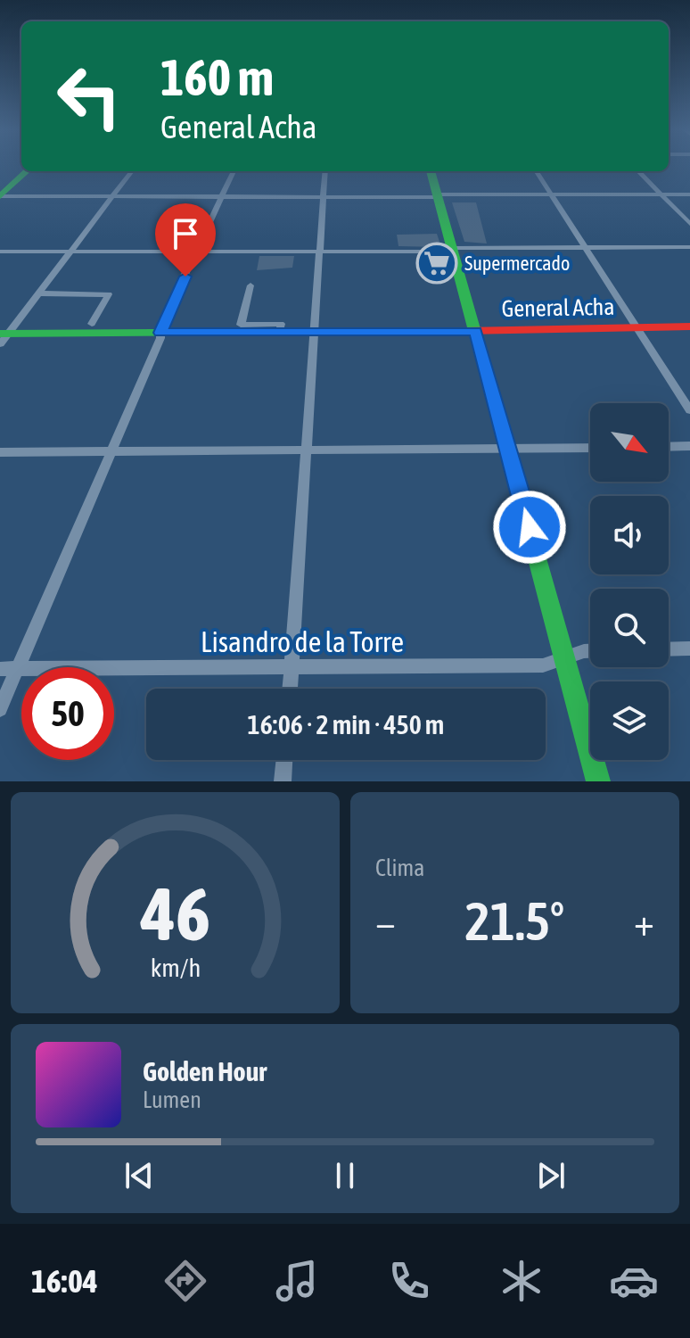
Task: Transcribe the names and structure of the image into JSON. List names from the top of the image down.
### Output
{
  "streets": {
    "main road": ["General Acha"],
    "street": ["Lisandro de la Torre"]
  },
  "places": {
    "supermarket": ["Supermercado"]
  },
  "north": "bottom right",
  "page": {
    "turn": ["160 m", "General Acha"],
    "limit": "50",
    "trip": "16:06 · 2 min · 450 m",
    "tile": "Clima",
    "heat": ["−", "21.5°", "+"],
    "song": ["Golden Hour", "Lumen"],
    "tabs": "16:04",
    "gauge": ["46", "km/h"]
  }
}
